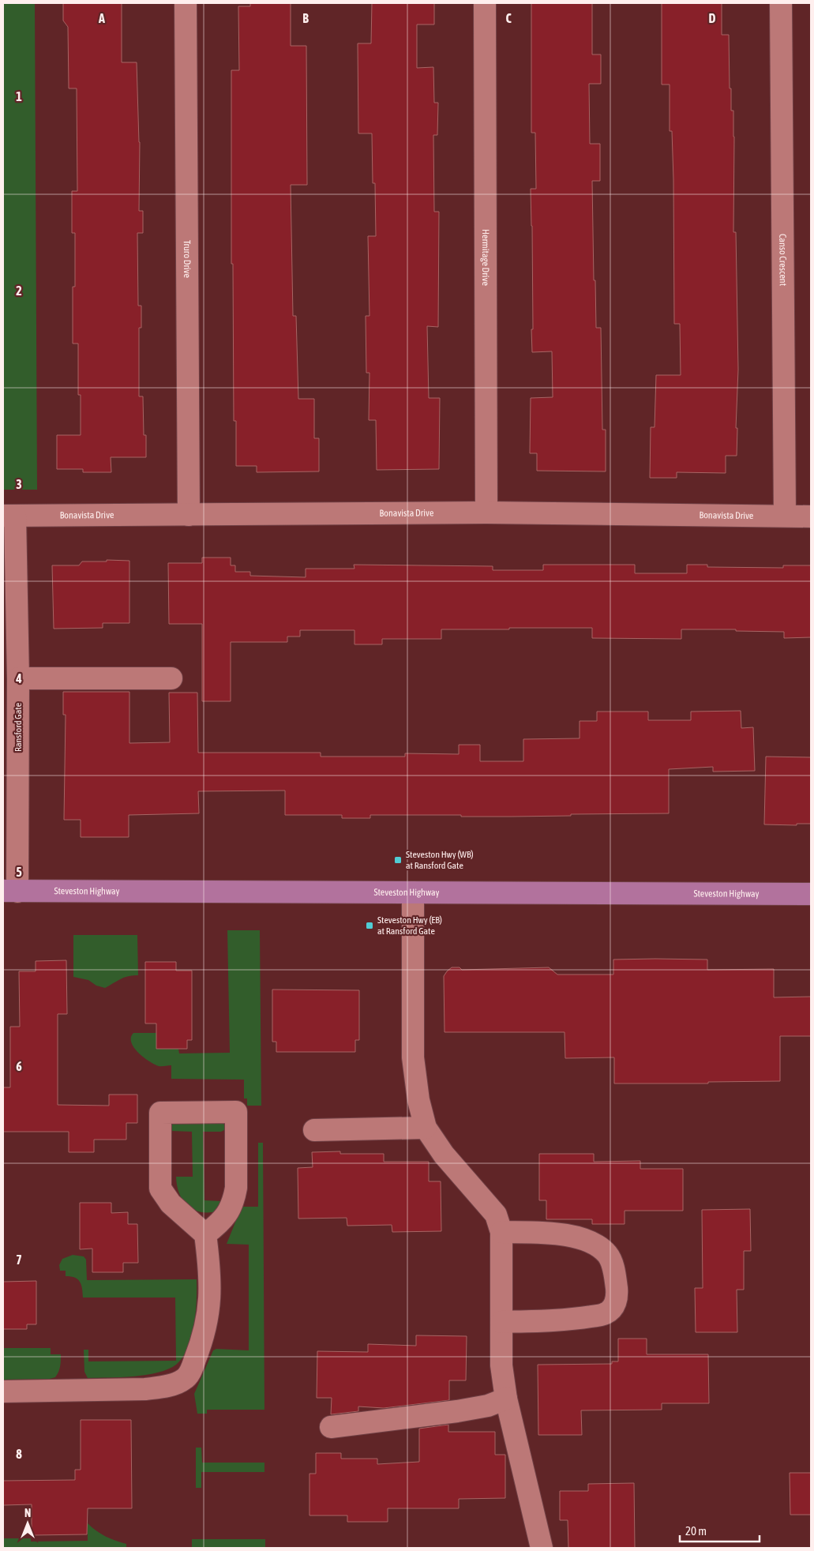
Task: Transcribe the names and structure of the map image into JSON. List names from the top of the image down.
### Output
{
  "streets": {
    "main road": ["Steveston Highway"],
    "street": [
      "Hermitage Drive",
      "Truro Drive",
      "Canso Crescent",
      "Bonavista Drive",
      "Ransford Gate"
    ]
  },
  "crossings": [
    ["Hermitage Drive", "Bonavista Drive"],
    ["Truro Drive", "Bonavista Drive"],
    ["Canso Crescent", "Bonavista Drive"],
    ["Bonavista Drive", "Ransford Gate"],
    ["Ransford Gate", "Steveston Highway"]
  ],
  "places": {
    "transit": ["Steveston Hwy (WB) at Ransford Gate", "Steveston Hwy (EB) at Ransford Gate"]
  },
  "scale_bar": "20 m",
  "north": "top",
  "grid": {
    "columns": [
      "A",
      "B",
      "C",
      "D"
    ],
    "rows": [
      "1",
      "2",
      "3",
      "4",
      "5",
      "6",
      "7",
      "8"
    ]
  }
}
